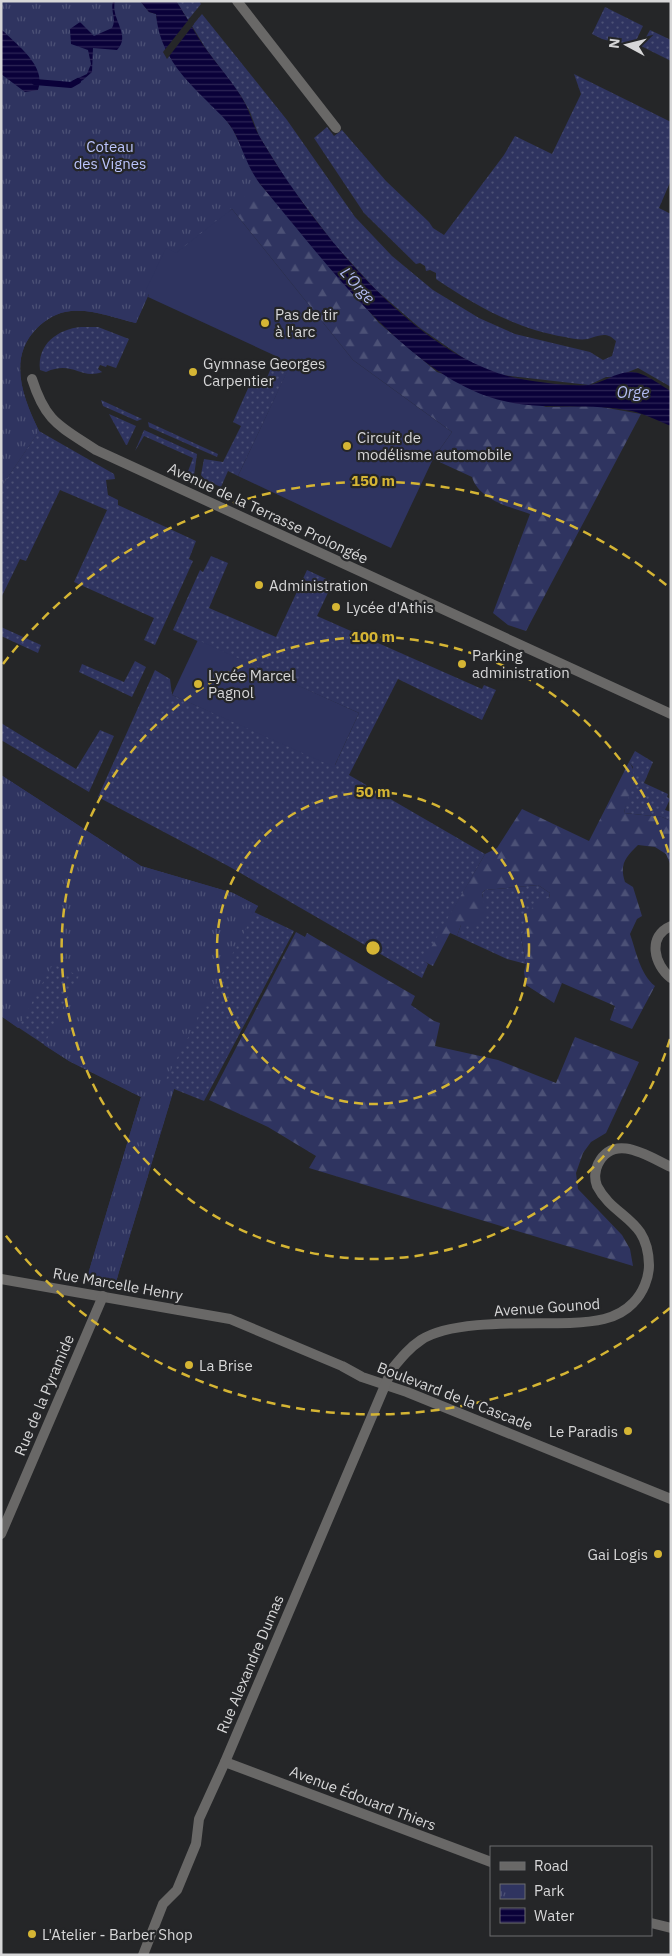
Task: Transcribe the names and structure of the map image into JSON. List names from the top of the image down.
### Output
{
  "streets": {
    "street": [
      "Avenue de la Terrasse Prolongée",
      "Rue Marcelle Henry",
      "Avenue Gounod",
      "Rue de la Pyramide",
      "Boulevard de la Cascade",
      "Rue Alexandre Dumas",
      "Avenue Édouard Thiers"
    ]
  },
  "crossings": [
    ["Rue Marcelle Henry", "Rue de la Pyramide"],
    ["Rue Marcelle Henry", "Boulevard de la Cascade"],
    ["Avenue Gounod", "Boulevard de la Cascade"],
    ["Avenue Gounod", "Rue Alexandre Dumas"],
    ["Boulevard de la Cascade", "Rue Alexandre Dumas"],
    ["Rue Alexandre Dumas", "Avenue Édouard Thiers"]
  ],
  "water": ["L'Orge", "Orge"],
  "parks": ["Coteau des Vignes"],
  "places": [
    "Pas de tir à l'arc",
    "Gymnase Georges Carpentier",
    "Circuit de modélisme automobile",
    "Administration",
    "Lycée d'Athis",
    "Parking administration",
    "Lycée Marcel Pagnol",
    "La Brise",
    "Le Paradis",
    "Gai Logis",
    "L'Atelier - Barber Shop"
  ],
  "legend": ["Road", "Park", "Water"],
  "north": "left",
  "rings": ["150 m", "100 m", "50 m"]
}
